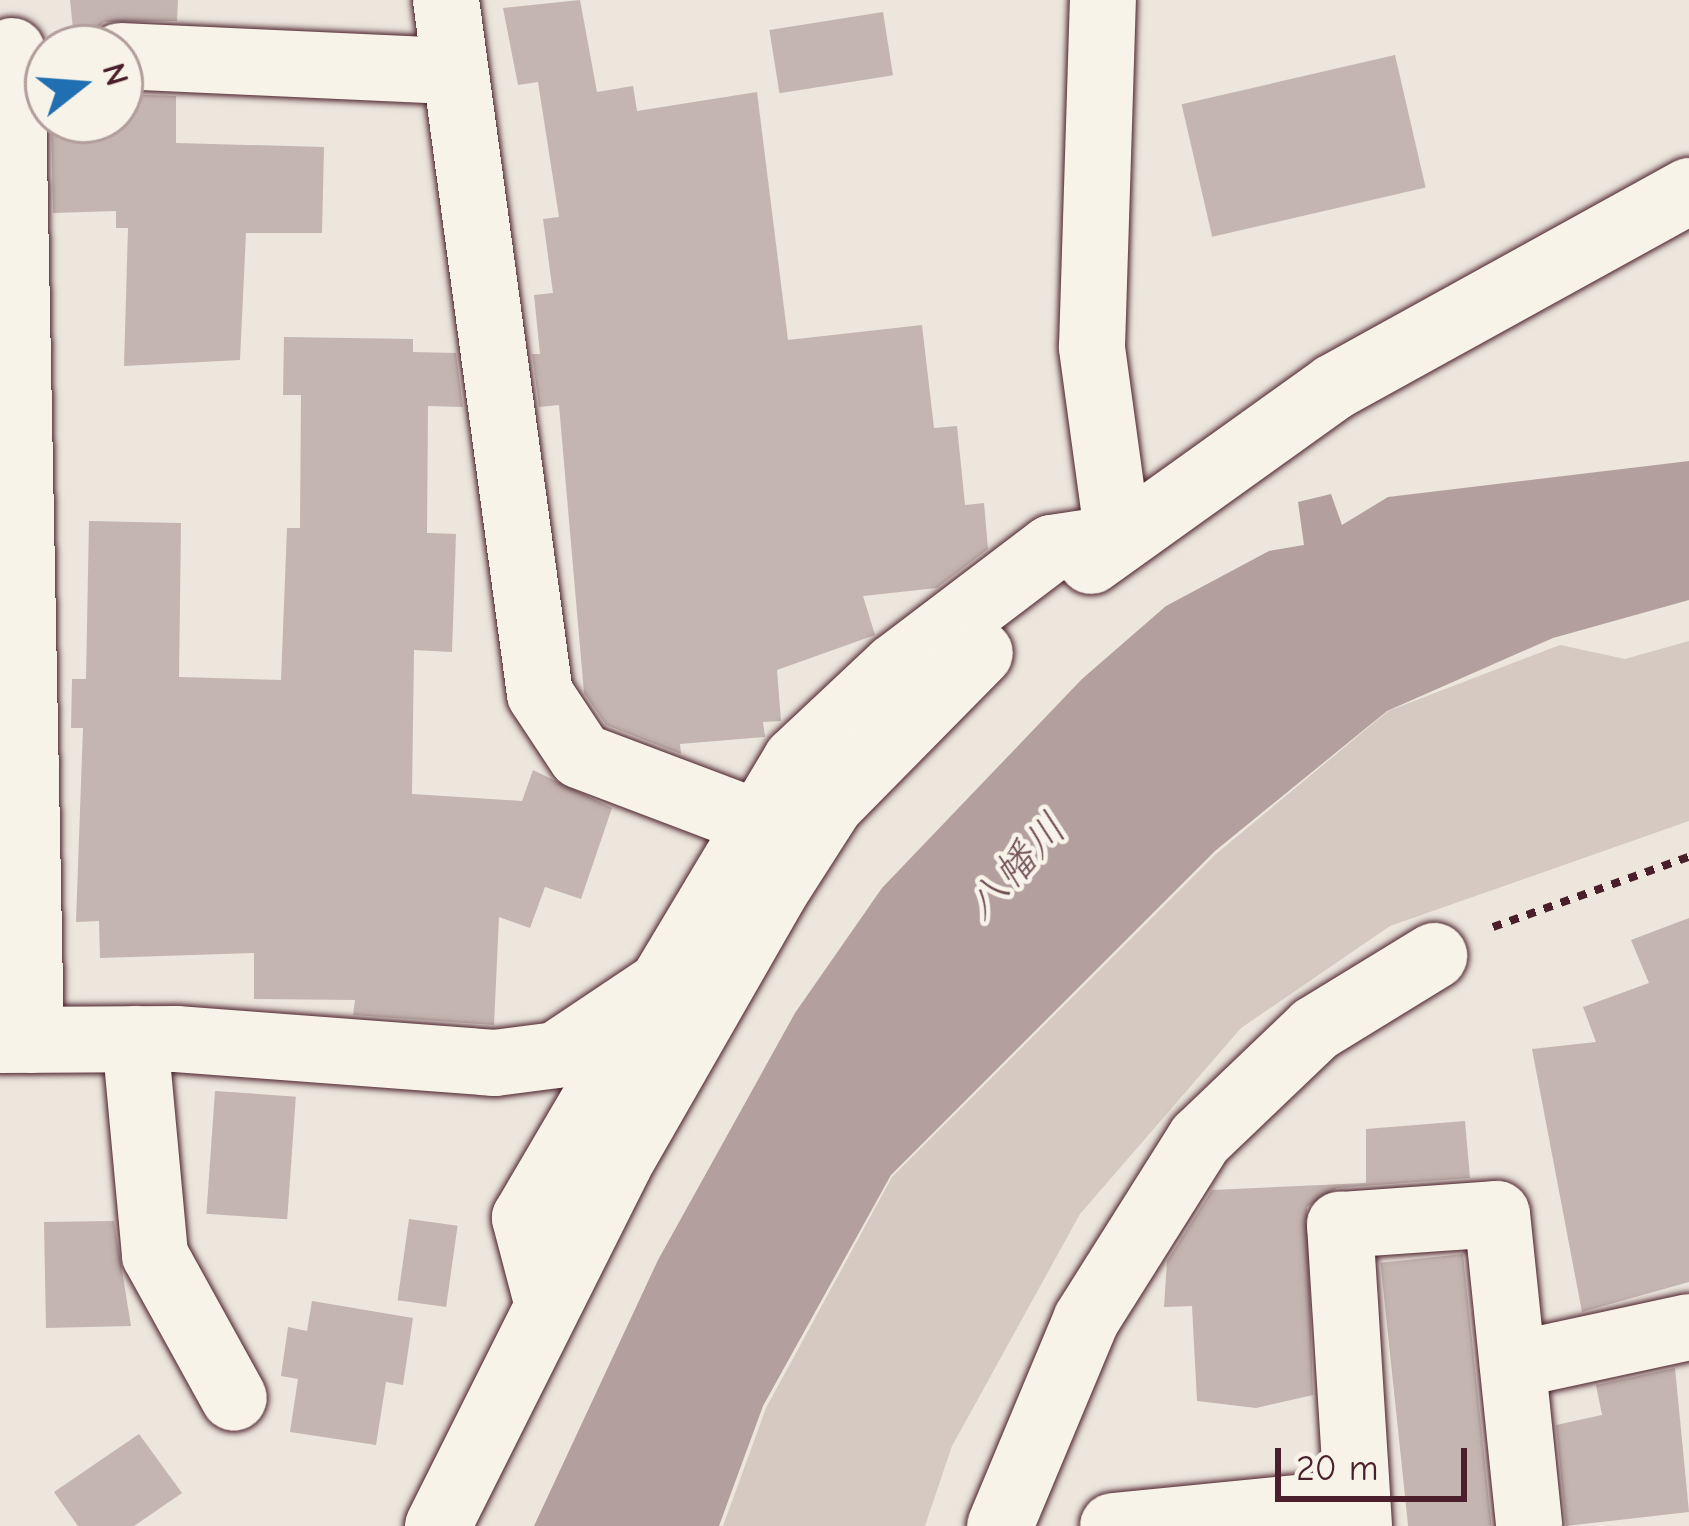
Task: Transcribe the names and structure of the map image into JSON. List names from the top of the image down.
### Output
{
  "water": ["八幡川"],
  "scale_bar": "20 m",
  "north": "right"
}
